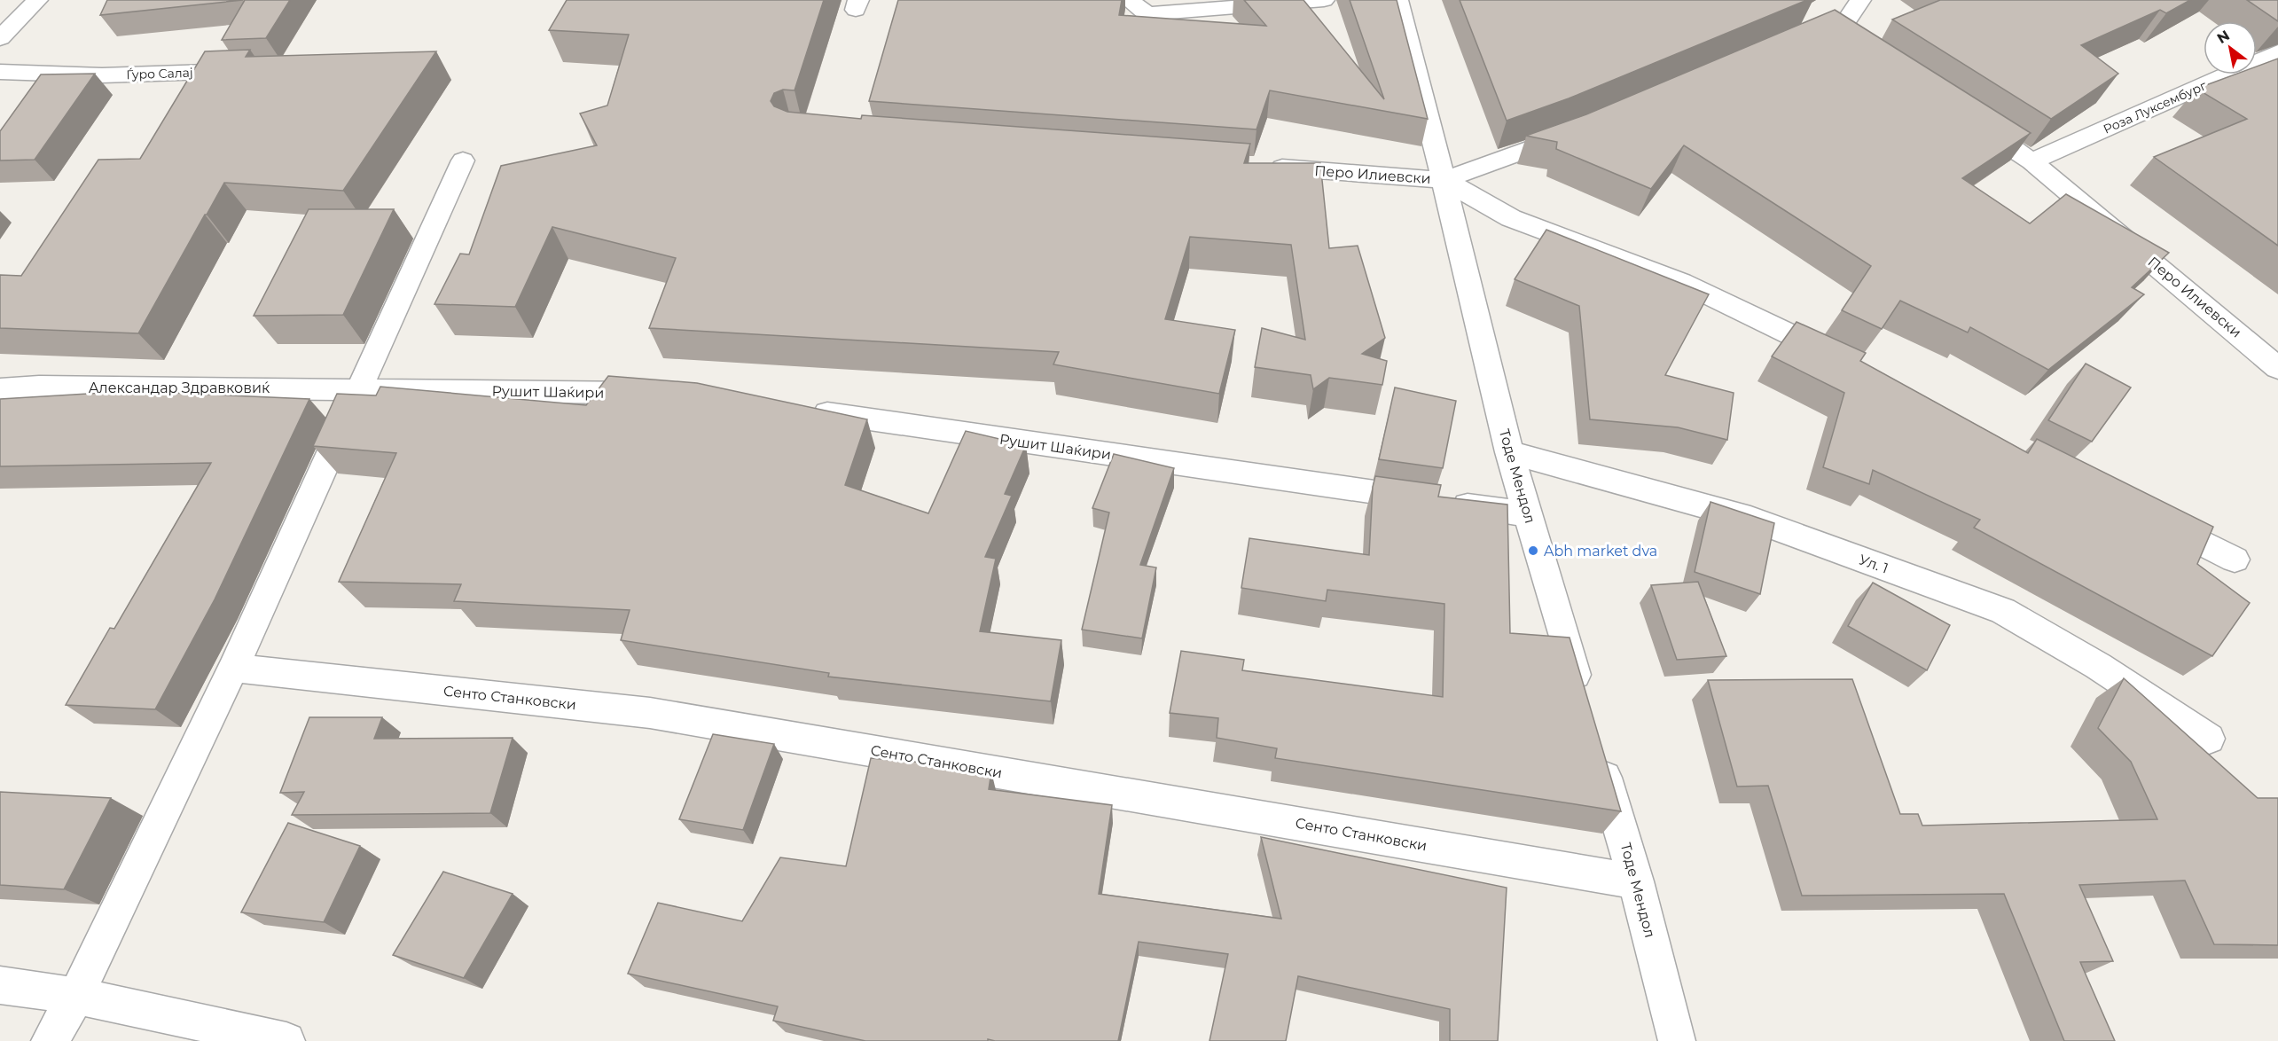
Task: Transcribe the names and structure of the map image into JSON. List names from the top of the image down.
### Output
{
  "streets": {
    "street": [
      "Ѓуро Салај",
      "Роза Луксембург",
      "Перо Илиевски",
      "Александар Здравковиќ",
      "Рушит Шаќири",
      "Тоде Мендол",
      "Ул. 1",
      "Сенто Станковски"
    ]
  },
  "crossings": [
    ["Роза Луксембург", "Перо Илиевски"],
    ["Перо Илиевски", "Тоде Мендол"],
    ["Александар Здравковиќ", "Рушит Шаќири"],
    ["Рушит Шаќири", "Тоде Мендол"],
    ["Тоде Мендол", "Ул. 1"],
    ["Тоде Мендол", "Сенто Станковски"]
  ],
  "places": ["Abh market dva"],
  "north": "top left"
}
